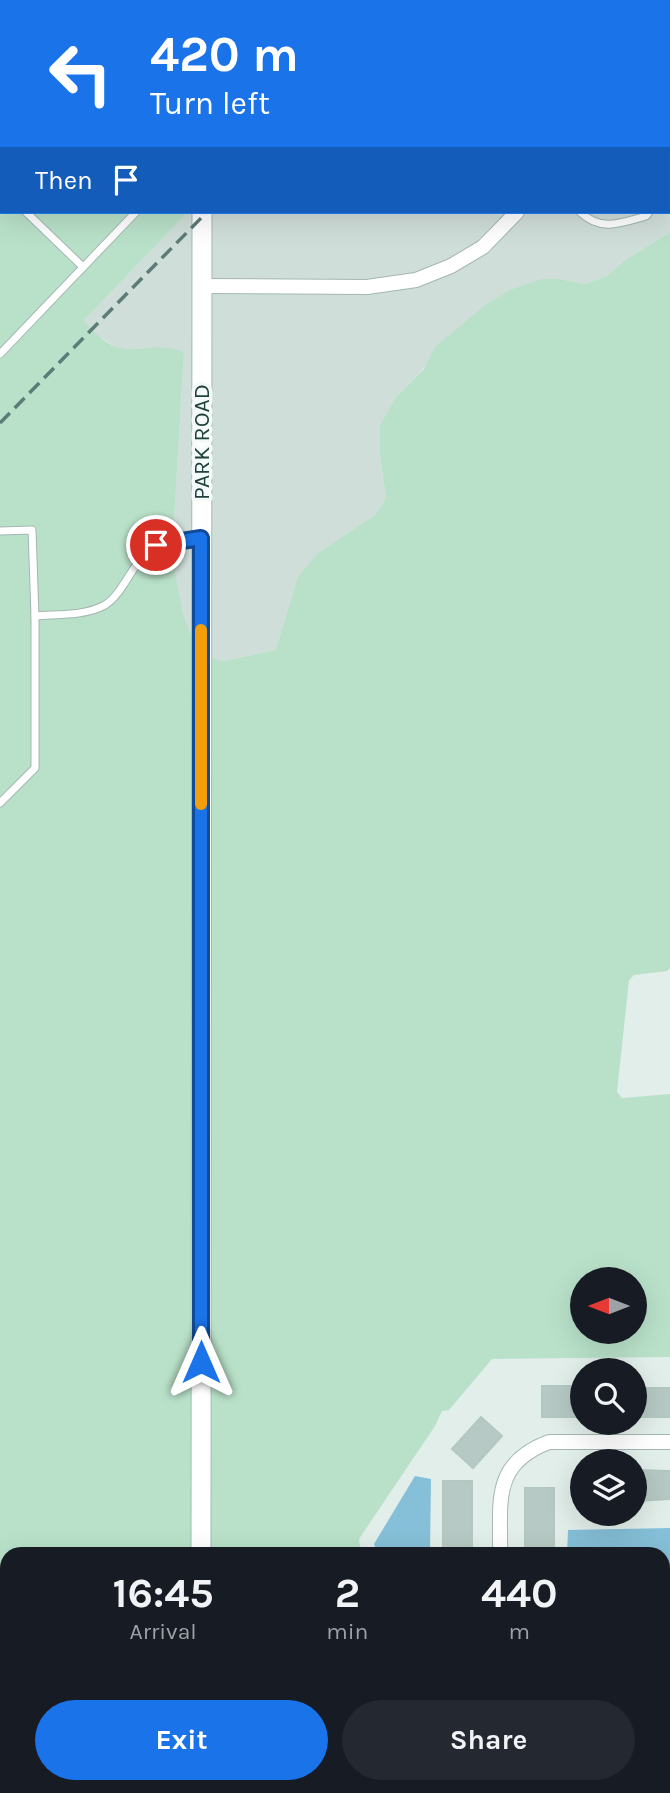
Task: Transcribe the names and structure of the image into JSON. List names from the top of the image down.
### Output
{
  "streets": {
    "street": ["PARK ROAD"]
  },
  "north": "left",
  "page": {
    "turn": ["420 m", "Turn left"],
    "then": "Then",
    "eta": [
      "16:45",
      "Arrival",
      "2",
      "min",
      "440",
      "m"
    ],
    "buttons": ["Exit", "Share"]
  }
}
